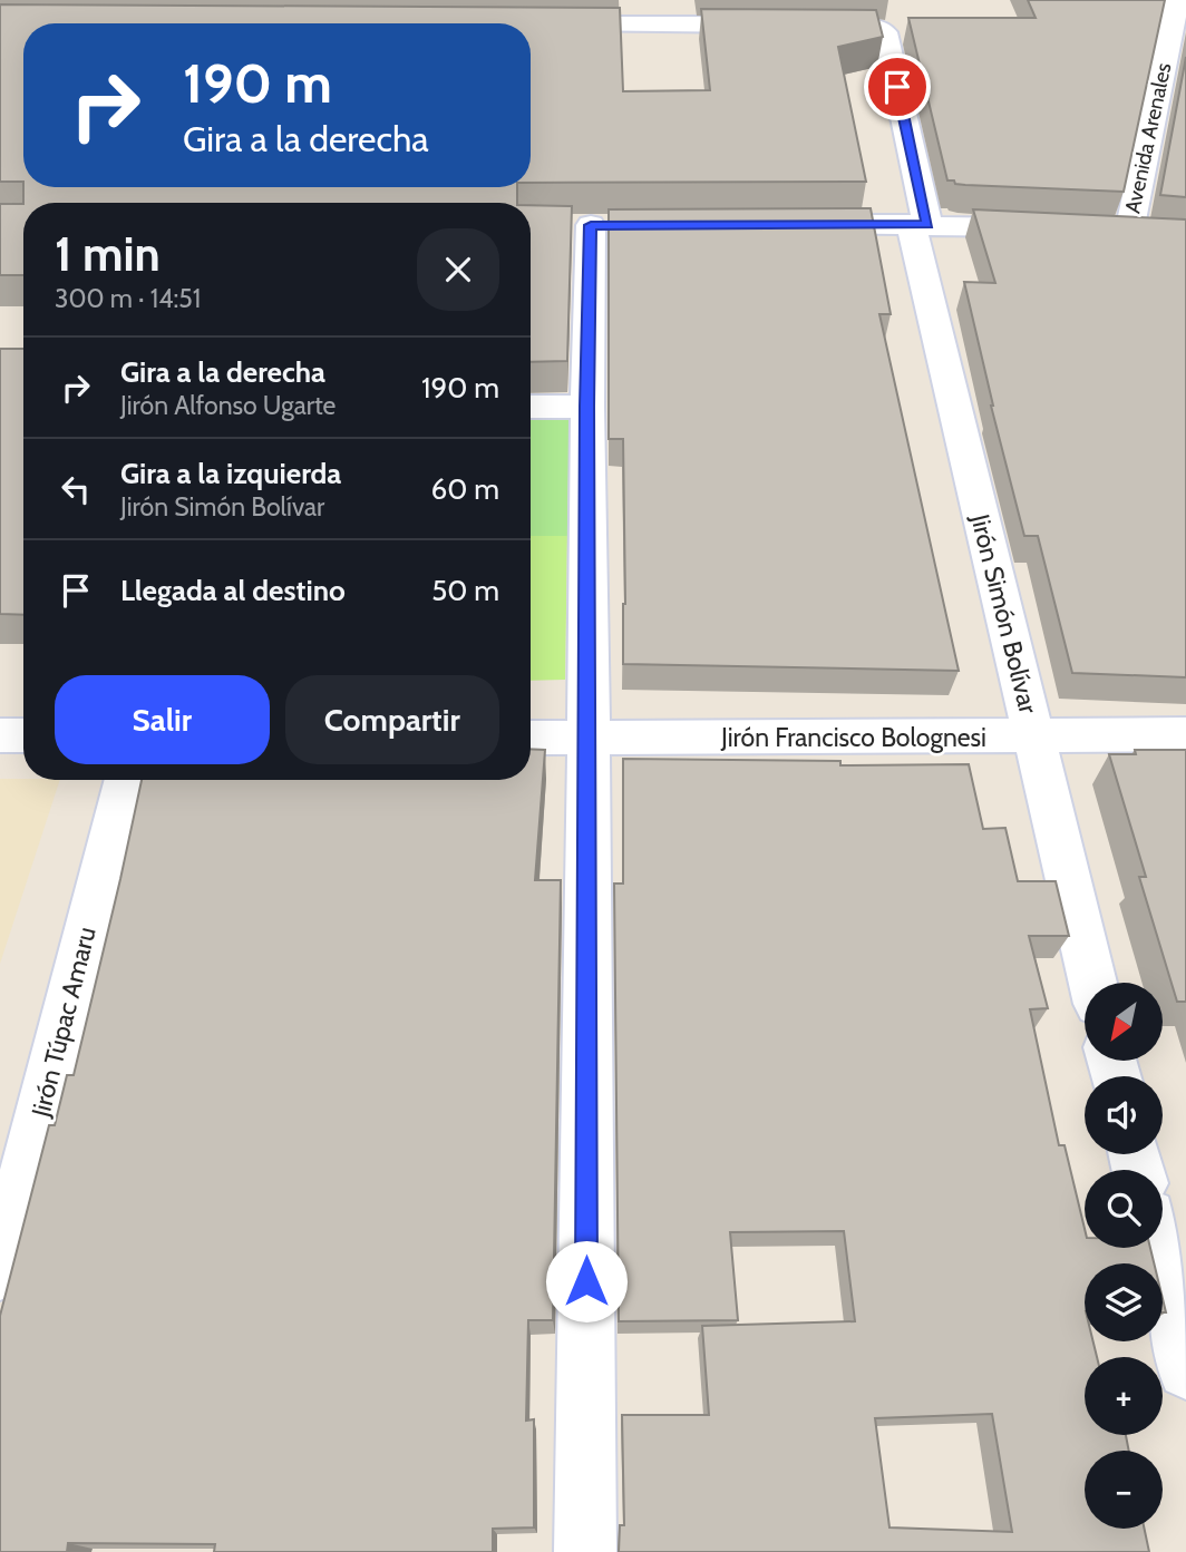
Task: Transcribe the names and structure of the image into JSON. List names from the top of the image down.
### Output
{
  "streets": {
    "street": [
      "Avenida Arenales",
      "Jirón Simón Bolívar",
      "Jirón Francisco Bolognesi",
      "Jirón Túpac Amaru"
    ]
  },
  "crossings": [
    ["Jirón Simón Bolívar", "Jirón Francisco Bolognesi"]
  ],
  "north": "bottom left",
  "page": {
    "turn": ["190 m", "Gira a la derecha"],
    "heading": ["1 min", "300 m · 14:51"],
    "list": [
      {
        "name": "Gira a la derecha",
        "note": "Jirón Alfonso Ugarte",
        "value": "190 m"
      },
      {
        "name": "Gira a la izquierda",
        "note": "Jirón Simón Bolívar",
        "value": "60 m"
      },
      {
        "name": "Llegada al destino",
        "value": "50 m"
      }
    ],
    "buttons": ["Salir", "Compartir"],
    "map_buttons": ["+", "−"]
  }
}
